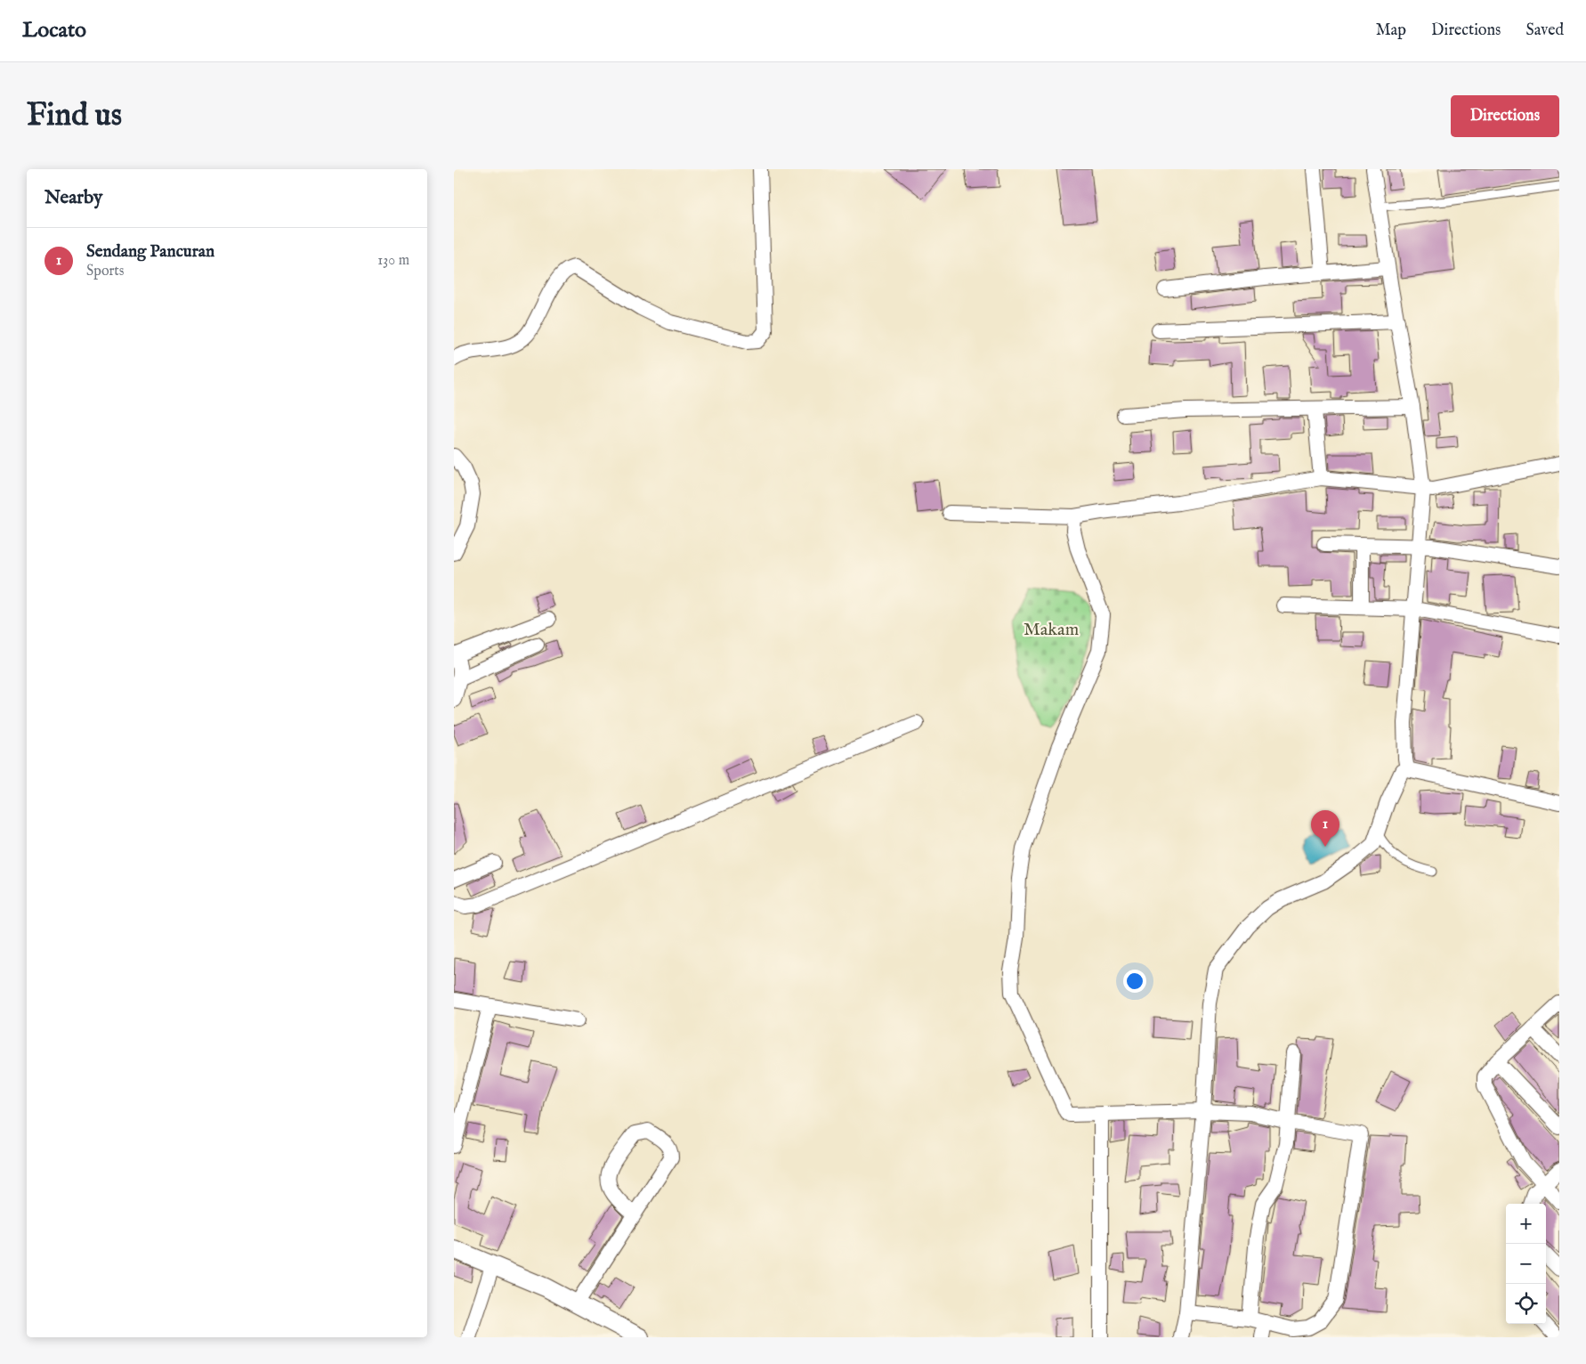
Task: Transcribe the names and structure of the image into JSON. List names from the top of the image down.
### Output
{
  "parks": ["Makam"],
  "page": {
    "header": "Locato",
    "nav": ["Map", "Directions", "Saved"],
    "buttons": "Directions",
    "title": "Find us",
    "heading": "Nearby",
    "list": [
      {
        "mark": "1",
        "name": "Sendang Pancuran",
        "note": "Sports",
        "value": "130 m"
      }
    ],
    "pins": "1",
    "map_buttons": ["+", "−"]
  }
}
